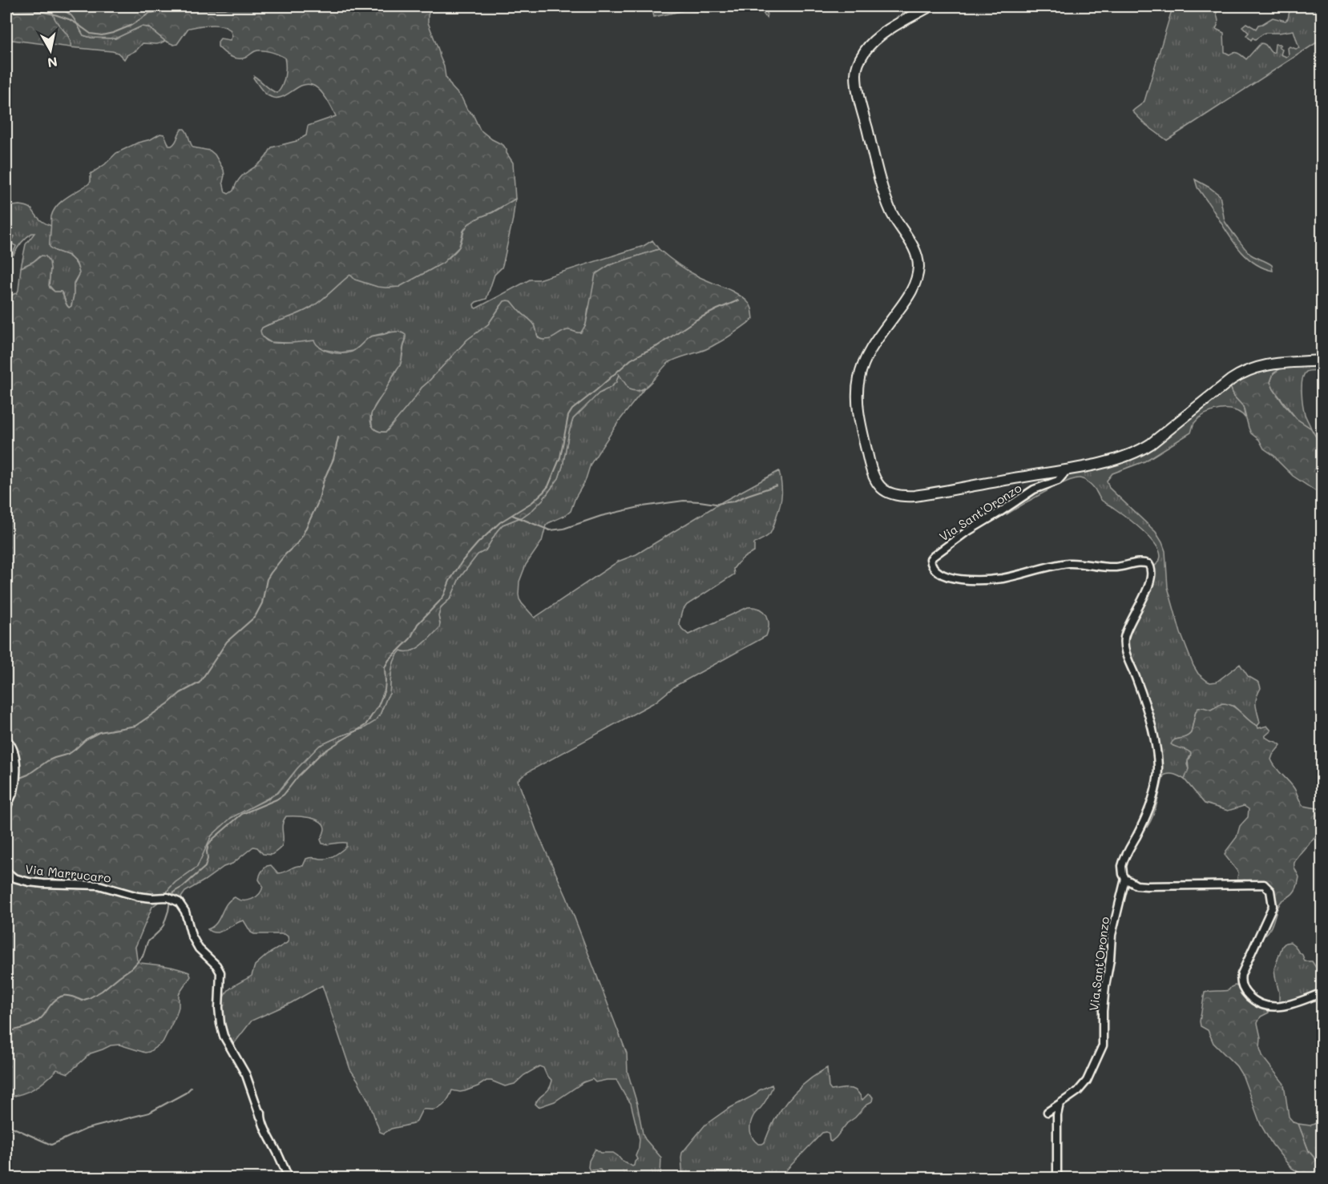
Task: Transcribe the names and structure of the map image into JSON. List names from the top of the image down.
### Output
{
  "streets": {
    "street": ["Via Sant'Oronzo", "Via Marrucaro"]
  },
  "north": "bottom"
}
